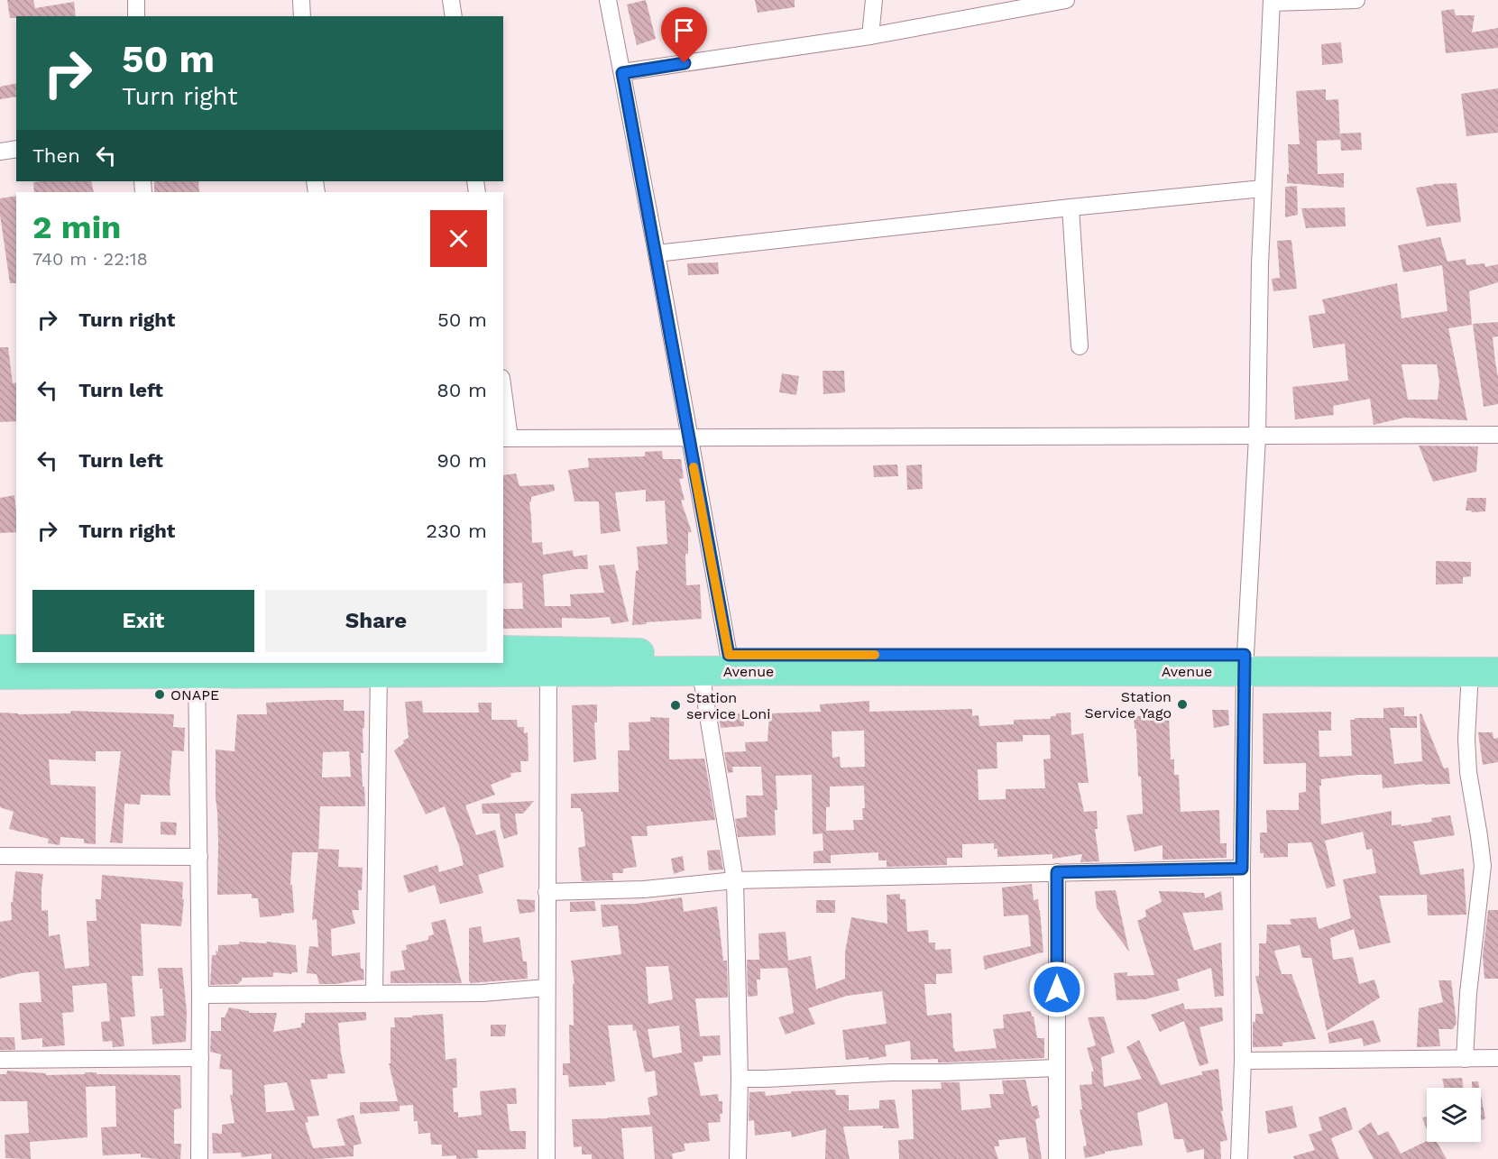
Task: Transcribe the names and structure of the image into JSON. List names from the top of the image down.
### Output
{
  "streets": {
    "highway": ["Avenue"]
  },
  "places": ["ONAPE", "Station Service Yago", "Station service Loni"],
  "page": {
    "turn": ["50 m", "Turn right"],
    "then": "Then",
    "heading": ["2 min", "740 m · 22:18"],
    "list": [
      {
        "name": "Turn right",
        "value": "50 m"
      },
      {
        "name": "Turn left",
        "value": "80 m"
      },
      {
        "name": "Turn left",
        "value": "90 m"
      },
      {
        "name": "Turn right",
        "value": "230 m"
      }
    ],
    "buttons": ["Exit", "Share"]
  }
}
